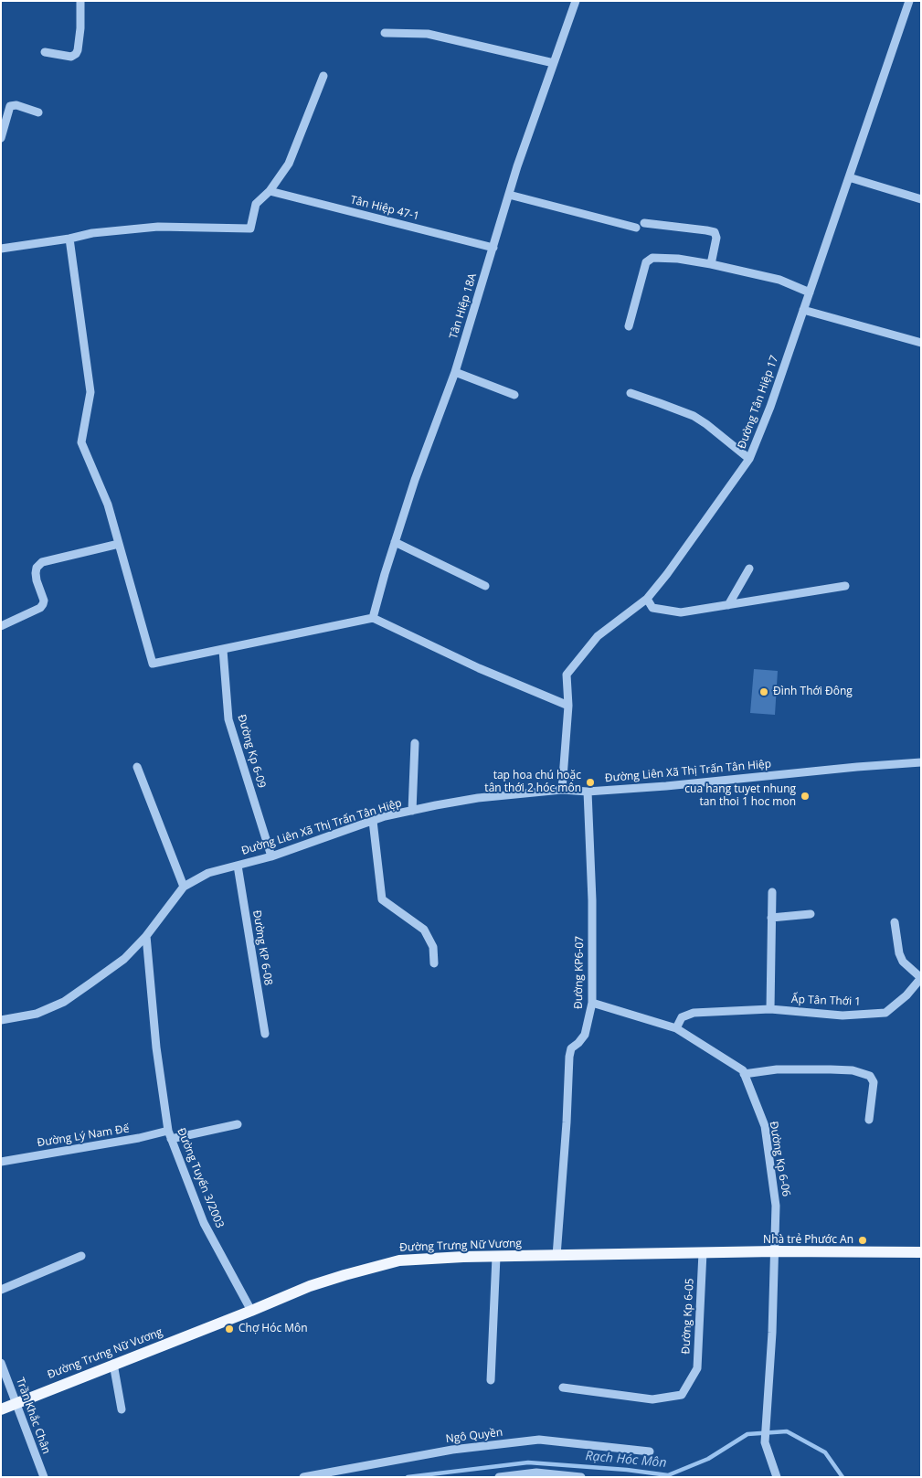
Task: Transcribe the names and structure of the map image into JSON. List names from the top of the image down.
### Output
{
  "streets": {
    "main road": ["Đường Trưng Nữ Vương"],
    "street": [
      "Tân Hiệp 47-1",
      "Tân Hiệp 18A",
      "Đường Tân Hiệp 17",
      "Đường Kp 6-09",
      "Đường Liên Xã Thị Trấn Tân Hiệp",
      "Đường KP 6-08",
      "Đường KP6-07",
      "Ấp Tân Thới 1",
      "Đường Lý Nam Đế",
      "Đường Kp 6-06",
      "Đường Tuyến 3/2003",
      "Đường Kp 6-05",
      "Trần Khắc Chân",
      "Ngô Quyền"
    ]
  },
  "crossings": [
    ["Tân Hiệp 47-1", "Tân Hiệp 18A"],
    ["Đường Tân Hiệp 17", "Đường Liên Xã Thị Trấn Tân Hiệp"],
    ["Đường Kp 6-09", "Đường Liên Xã Thị Trấn Tân Hiệp"],
    ["Đường Liên Xã Thị Trấn Tân Hiệp", "Đường KP 6-08"],
    ["Đường Liên Xã Thị Trấn Tân Hiệp", "Đường KP6-07"],
    ["Đường Liên Xã Thị Trấn Tân Hiệp", "Đường Tuyến 3/2003"],
    ["Đường KP6-07", "Đường Trưng Nữ Vương"],
    ["Đường Lý Nam Đế", "Đường Tuyến 3/2003"],
    ["Đường Kp 6-06", "Đường Trưng Nữ Vương"],
    ["Đường Tuyến 3/2003", "Đường Trưng Nữ Vương"],
    ["Đường Trưng Nữ Vương", "Đường Kp 6-05"],
    ["Đường Trưng Nữ Vương", "Trần Khắc Chân"]
  ],
  "water": ["Rạch Hóc Môn"],
  "places": [
    "Đình Thới Đông",
    "tap hoa chú hoặc tân thới 2 hóc môn",
    "cua hang tuyet nhung tan thoi 1 hoc mon",
    "Nhà trẻ Phước An",
    "Chợ Hóc Môn"
  ]
}
